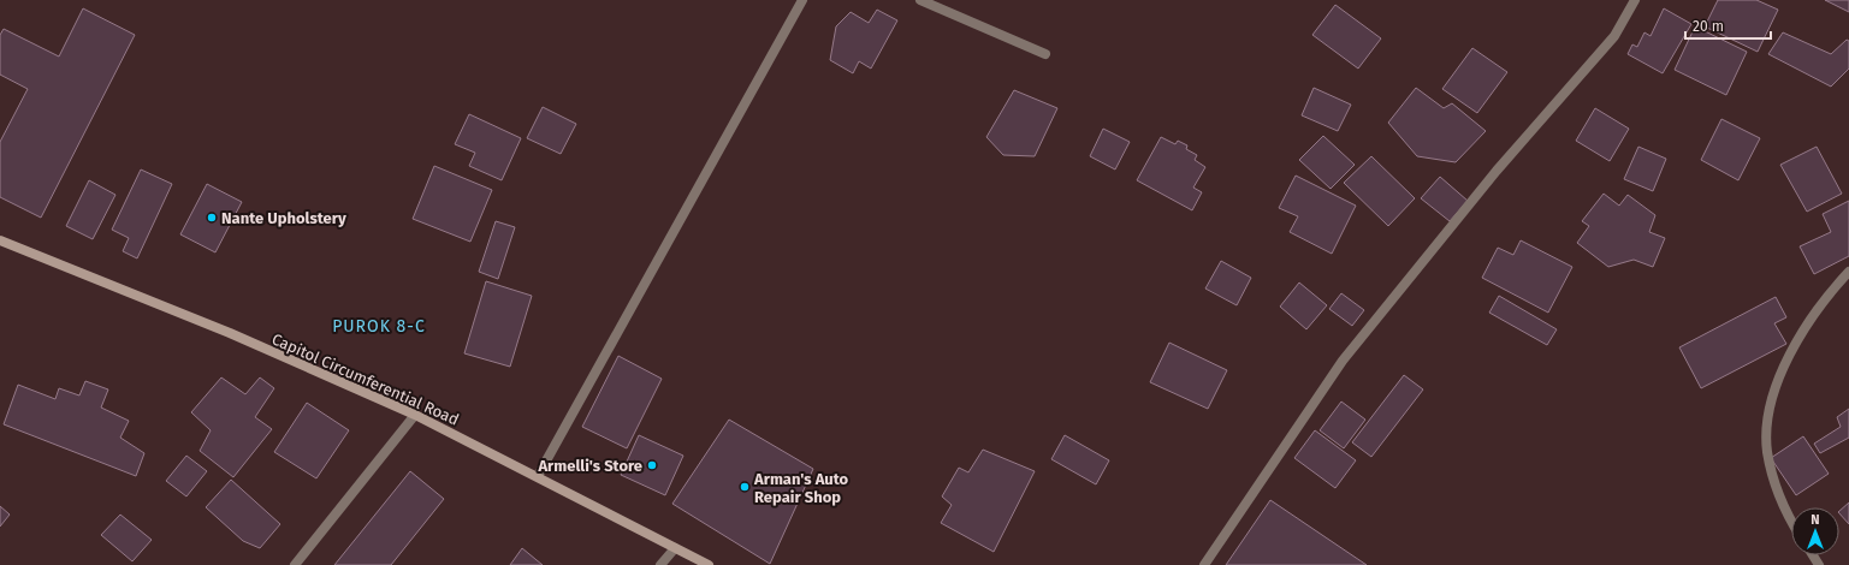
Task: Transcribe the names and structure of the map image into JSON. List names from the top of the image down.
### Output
{
  "streets": {
    "main road": ["Capitol Circumferential Road"]
  },
  "districts": ["PUROK 8-C"],
  "places": ["Nante Upholstery", "Armelli's Store", "Arman's Auto Repair Shop"],
  "scale_bar": "20 m",
  "north": "top"
}
